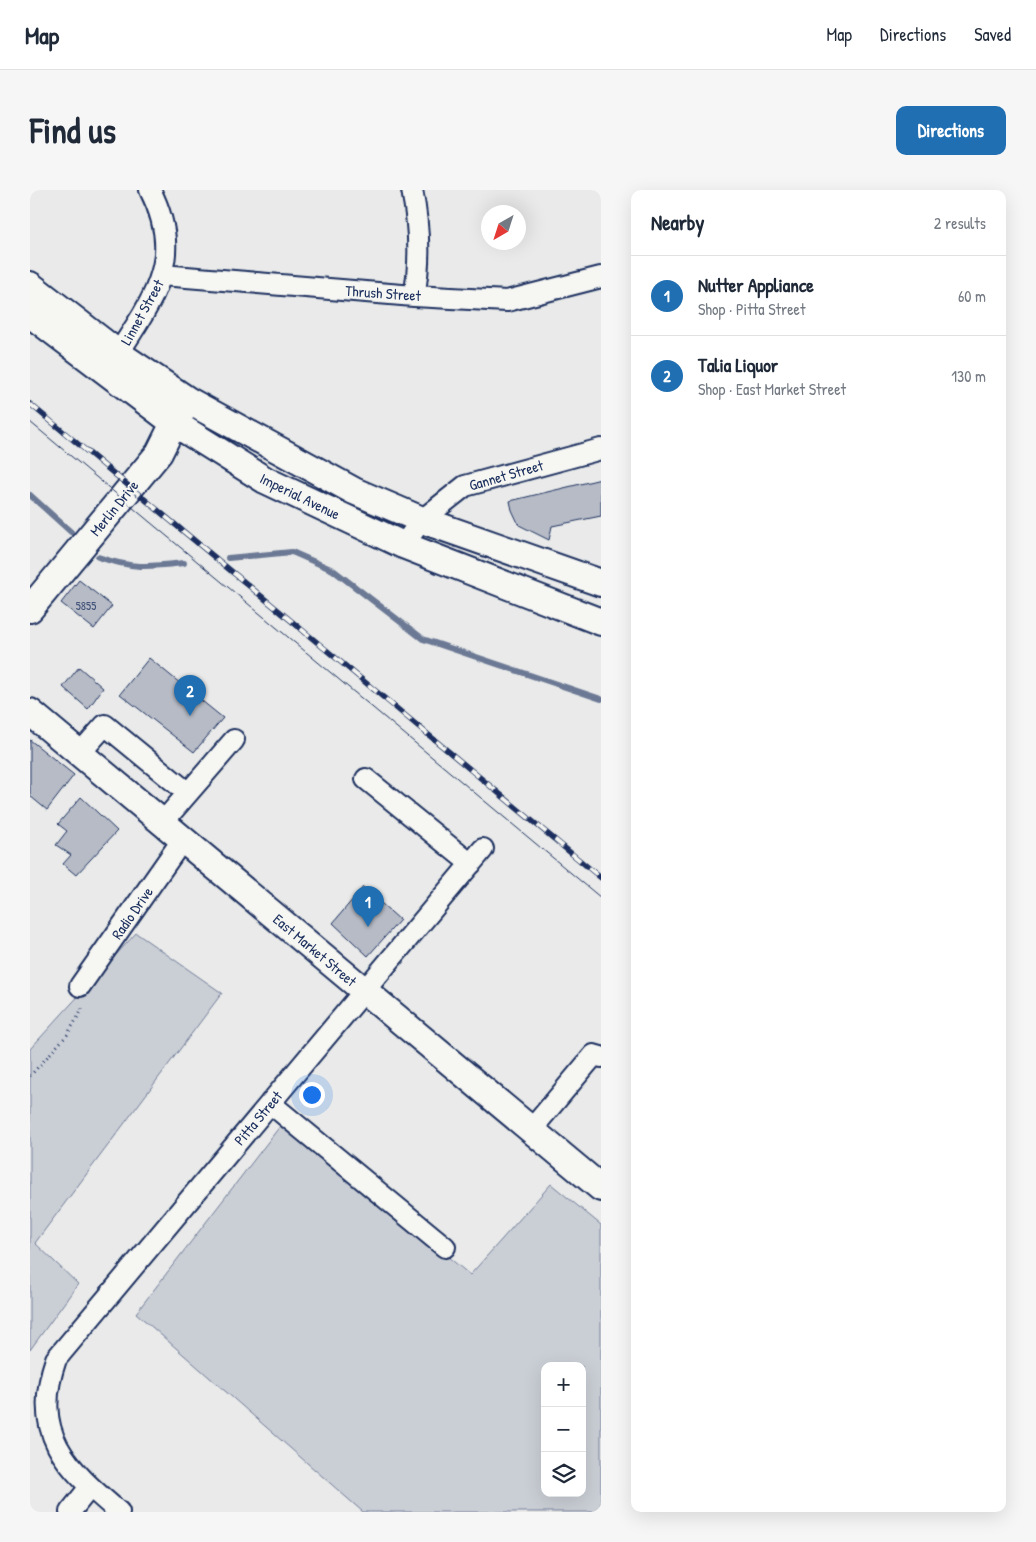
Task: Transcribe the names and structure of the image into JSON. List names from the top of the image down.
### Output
{
  "streets": {
    "main road": ["Imperial Avenue", "Merlin Drive", "East Market Street"],
    "street": [
      "Thrush Street",
      "Linnet Street",
      "Gannet Street",
      "Radio Drive",
      "Pitta Street"
    ]
  },
  "crossings": [
    ["Thrush Street", "Linnet Street"],
    ["Linnet Street", "Imperial Avenue"],
    ["Gannet Street", "Imperial Avenue"],
    ["Imperial Avenue", "Merlin Drive"],
    ["Radio Drive", "East Market Street"],
    ["East Market Street", "Pitta Street"]
  ],
  "house_numbers": ["5855"],
  "north": "bottom left",
  "page": {
    "header": "Map",
    "nav": ["Map", "Directions", "Saved"],
    "buttons": "Directions",
    "title": "Find us",
    "heading": ["Nearby", "2 results"],
    "list": [
      {
        "mark": "1",
        "name": "Nutter Appliance",
        "note": "Shop · Pitta Street",
        "value": "60 m"
      },
      {
        "mark": "2",
        "name": "Talia Liquor",
        "note": "Shop · East Market Street",
        "value": "130 m"
      }
    ],
    "pins": ["2", "1"],
    "map_buttons": ["+", "−"]
  }
}
